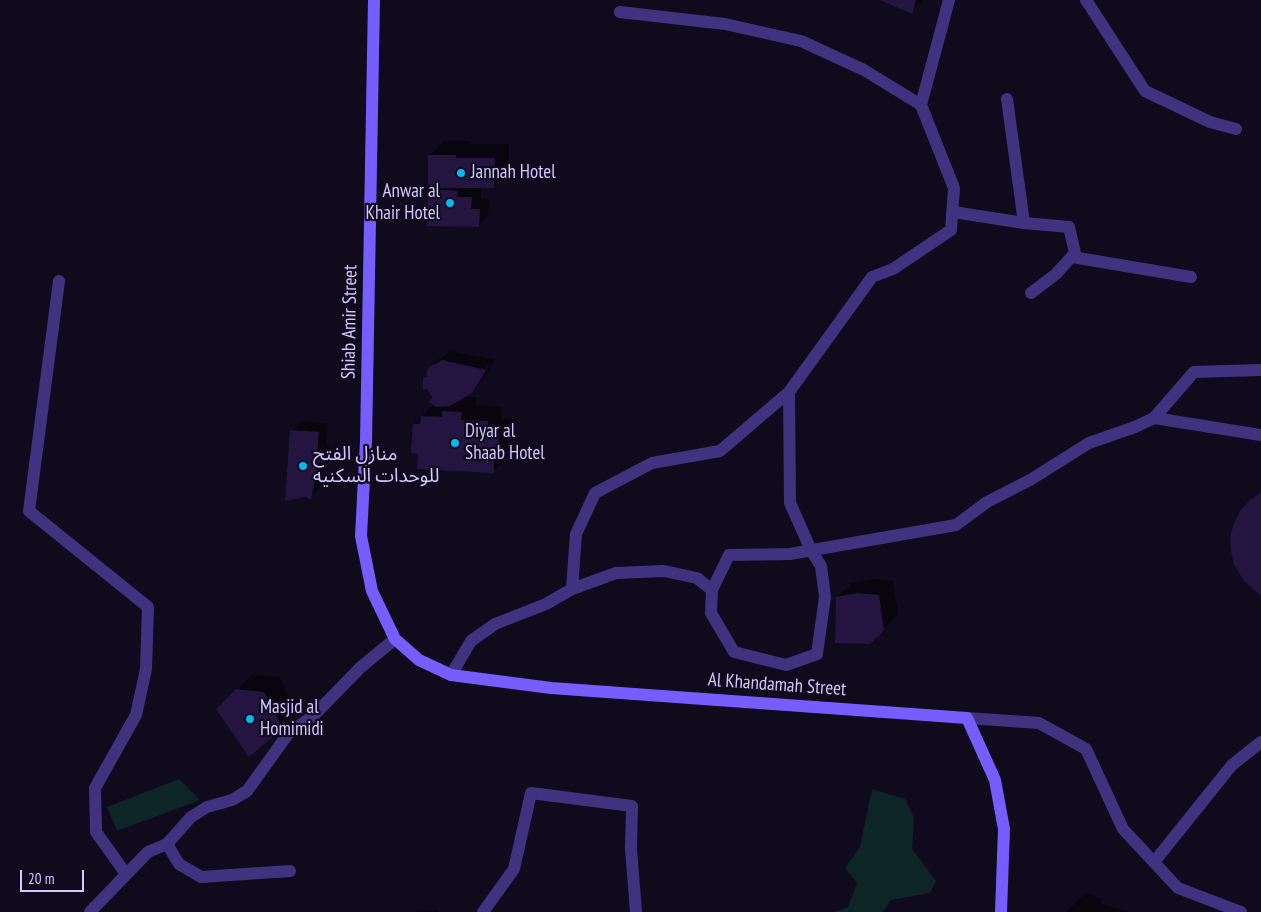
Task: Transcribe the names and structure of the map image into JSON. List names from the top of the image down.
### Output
{
  "streets": {
    "street": ["Shiab Amir Street", "Al Khandamah Street"]
  },
  "crossings": [
    ["Shiab Amir Street", "Al Khandamah Street"]
  ],
  "places": [
    "Jannah Hotel",
    "Anwar al Khair Hotel",
    "Diyar al Shaab Hotel",
    "منازل الفتح للوحدات السكنيه",
    "Masjid al Homimidi"
  ],
  "scale_bar": "20 m"
}
